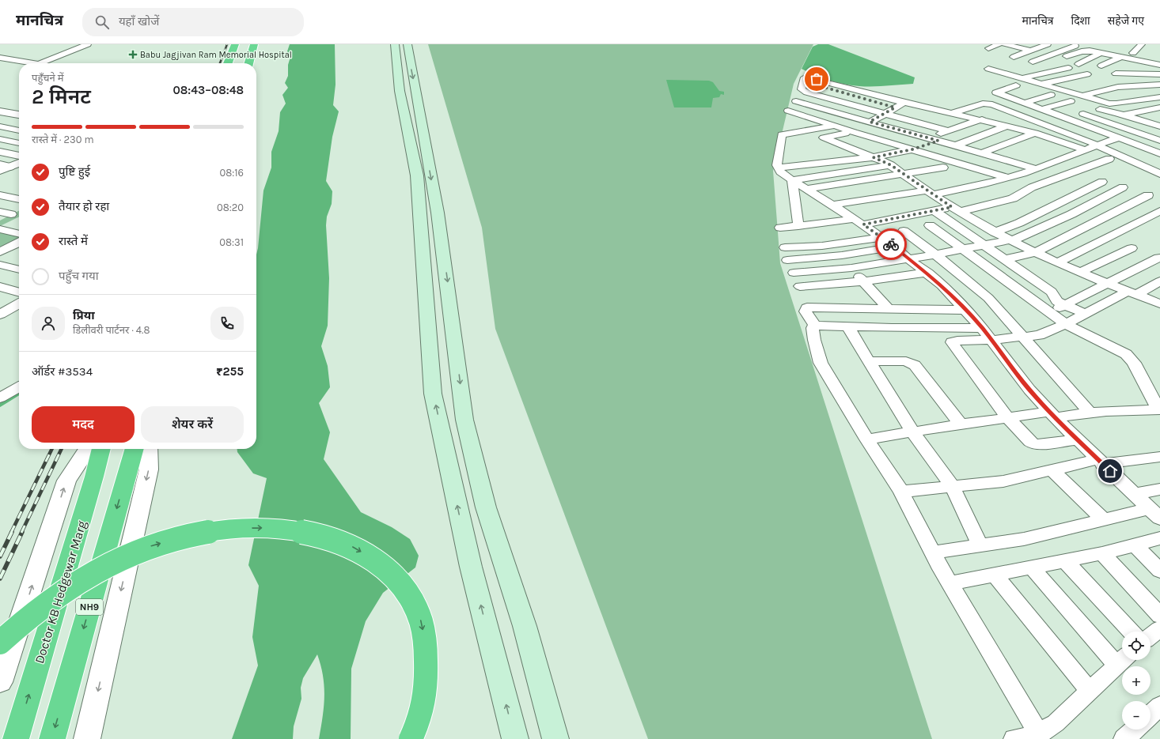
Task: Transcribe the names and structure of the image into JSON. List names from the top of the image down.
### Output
{
  "streets": {
    "highway": ["Doctor KB Hedgewar Marg", "NH9"]
  },
  "places": {
    "health": ["Babu Jagjivan Ram Memorial Hospital"]
  },
  "page": {
    "header": "मानचित्र",
    "search": "यहाँ खोजें",
    "nav": ["मानचित्र", "दिशा", "सहेजे गए"],
    "heading": ["2 मिनट", "पहुँचने में", "08:43–08:48"],
    "panel": [
      "प्रिया",
      "डिलीवरी पार्टनर · 4.8",
      "ऑर्डर #3534",
      "₹255"
    ],
    "bar": "रास्ते में · 230 m",
    "list": [
      ["पुष्टि हुई", "08:16"],
      ["तैयार हो रहा", "08:20"],
      ["रास्ते में", "08:31"],
      "पहुँच गया"
    ],
    "buttons": ["मदद", "शेयर करें"],
    "map_buttons": ["+", "−"]
  }
}
